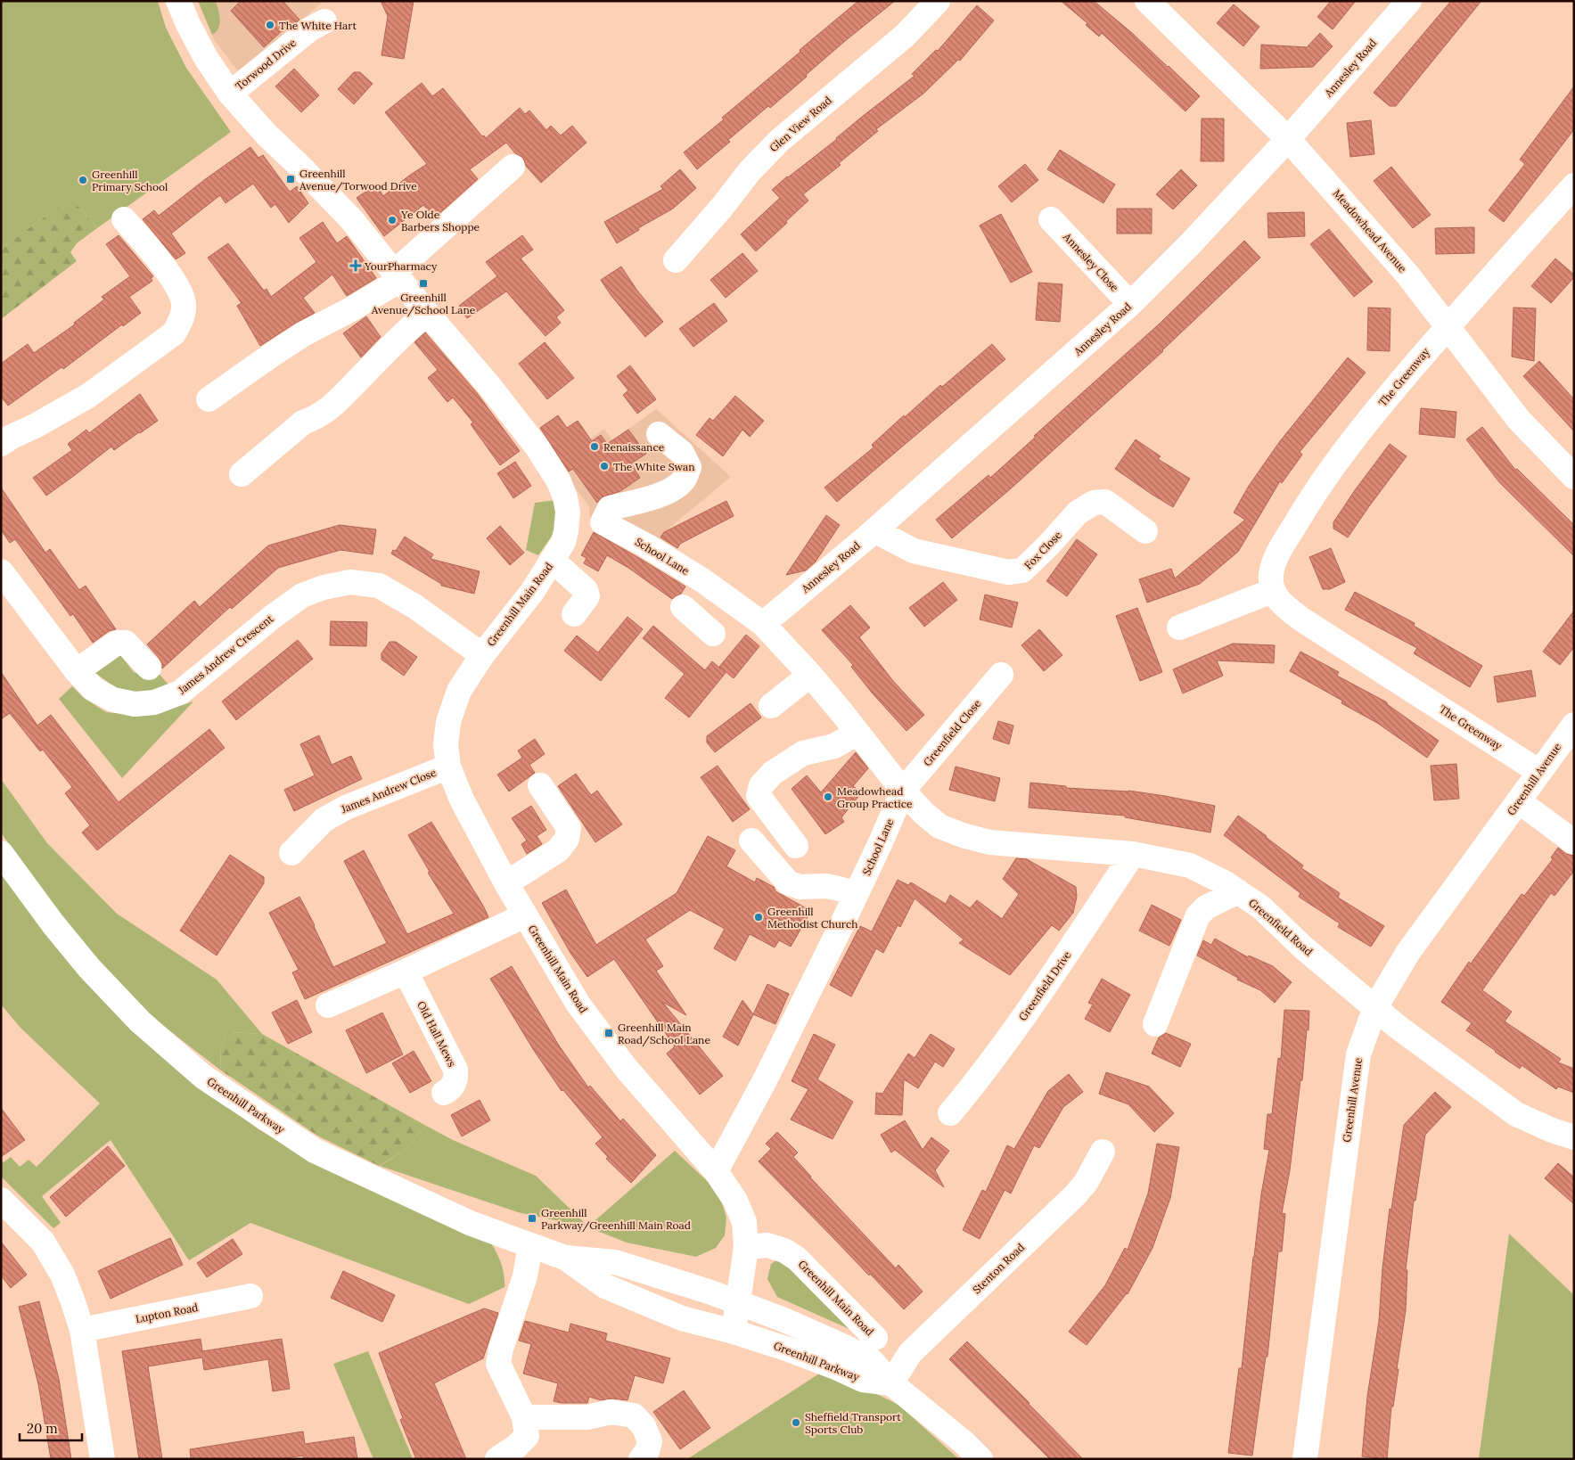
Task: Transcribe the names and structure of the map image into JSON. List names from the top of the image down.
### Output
{
  "streets": {
    "street": [
      "Torwood Drive",
      "Annesley Road",
      "Glen View Road",
      "Meadowhead Avenue",
      "Annesley Close",
      "The Greenway",
      "Fox Close",
      "School Lane",
      "Greenhill Main Road",
      "James Andrew Crescent",
      "Greenfield Close",
      "Greenhill Avenue",
      "James Andrew Close",
      "Greenfield Road",
      "Greenfield Drive",
      "Old Hall Mews",
      "Greenhill Parkway",
      "Stenton Road",
      "Lupton Road"
    ]
  },
  "crossings": [
    ["Torwood Drive", "Greenhill Main Road"],
    ["Annesley Road", "Meadowhead Avenue"],
    ["Annesley Road", "Annesley Close"],
    ["Annesley Road", "Fox Close"],
    ["Annesley Road", "School Lane"],
    ["Meadowhead Avenue", "The Greenway"],
    ["The Greenway", "Greenhill Avenue"],
    ["School Lane", "Greenhill Main Road"],
    ["School Lane", "Greenfield Close"],
    ["School Lane", "Greenfield Road"],
    ["Greenhill Main Road", "James Andrew Crescent"],
    ["Greenhill Main Road", "James Andrew Close"],
    ["Greenhill Main Road", "Greenhill Parkway"],
    ["Greenfield Close", "Greenfield Road"],
    ["Greenhill Avenue", "Greenfield Road"],
    ["Greenfield Road", "Greenfield Drive"],
    ["Greenhill Parkway", "Stenton Road"]
  ],
  "places": {
    "other": [
      "The White Hart",
      "Greenhill Primary School",
      "Ye Olde Barbers Shoppe",
      "Renaissance",
      "The White Swan",
      "Meadowhead Group Practice",
      "Greenhill Methodist Church",
      "Sheffield Transport Sports Club"
    ],
    "transit": [
      "Greenhill Avenue/Torwood Drive",
      "Greenhill Avenue/School Lane",
      "Greenhill Main Road/School Lane",
      "Greenhill Parkway/Greenhill Main Road"
    ],
    "health": ["YourPharmacy"]
  },
  "scale_bar": "20 m"
}
